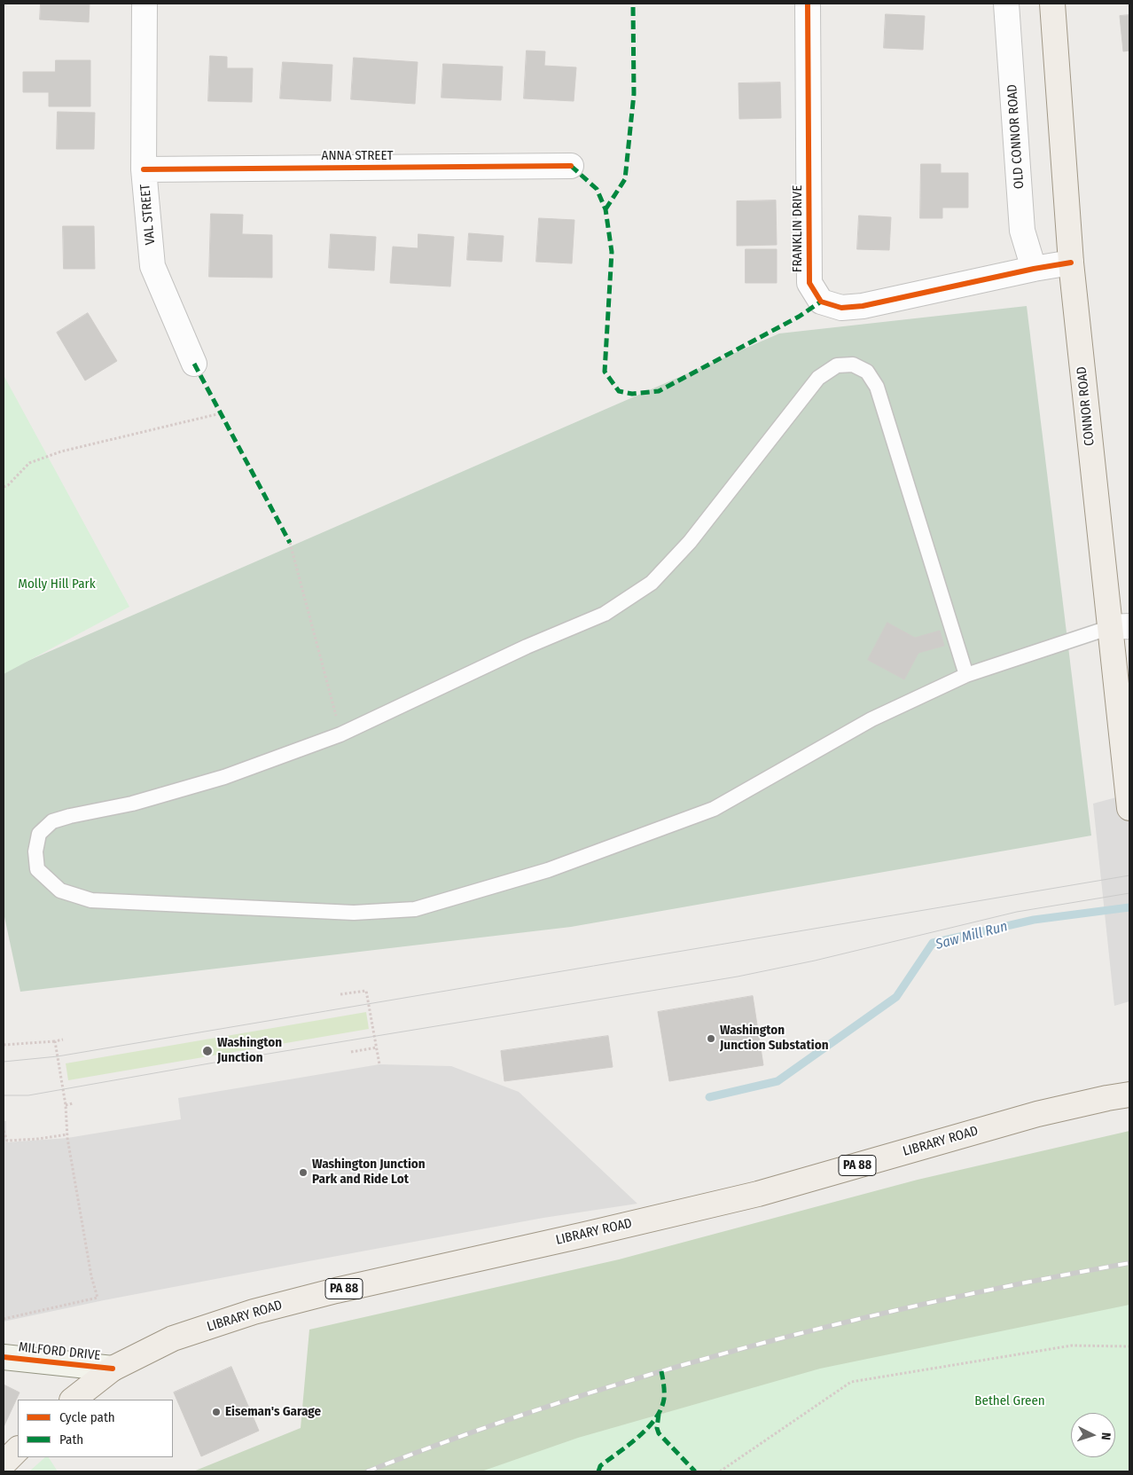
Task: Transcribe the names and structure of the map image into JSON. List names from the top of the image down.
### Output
{
  "streets": {
    "main road": ["CONNOR ROAD", "LIBRARY ROAD", "PA 88"],
    "street": [
      "OLD CONNOR ROAD",
      "ANNA STREET",
      "VAL STREET",
      "FRANKLIN DRIVE",
      "MILFORD DRIVE"
    ]
  },
  "crossings": [
    ["OLD CONNOR ROAD", "FRANKLIN DRIVE"],
    ["ANNA STREET", "VAL STREET"],
    ["FRANKLIN DRIVE", "CONNOR ROAD"],
    ["LIBRARY ROAD", "MILFORD DRIVE"]
  ],
  "water": ["Saw Mill Run"],
  "parks": ["Molly Hill Park", "Bethel Green"],
  "places": [
    "Washington Junction Substation",
    "Washington Junction",
    "Washington Junction Park and Ride Lot",
    "Eiseman's Garage"
  ],
  "legend": ["Cycle path", "Path"],
  "north": "right"
}
